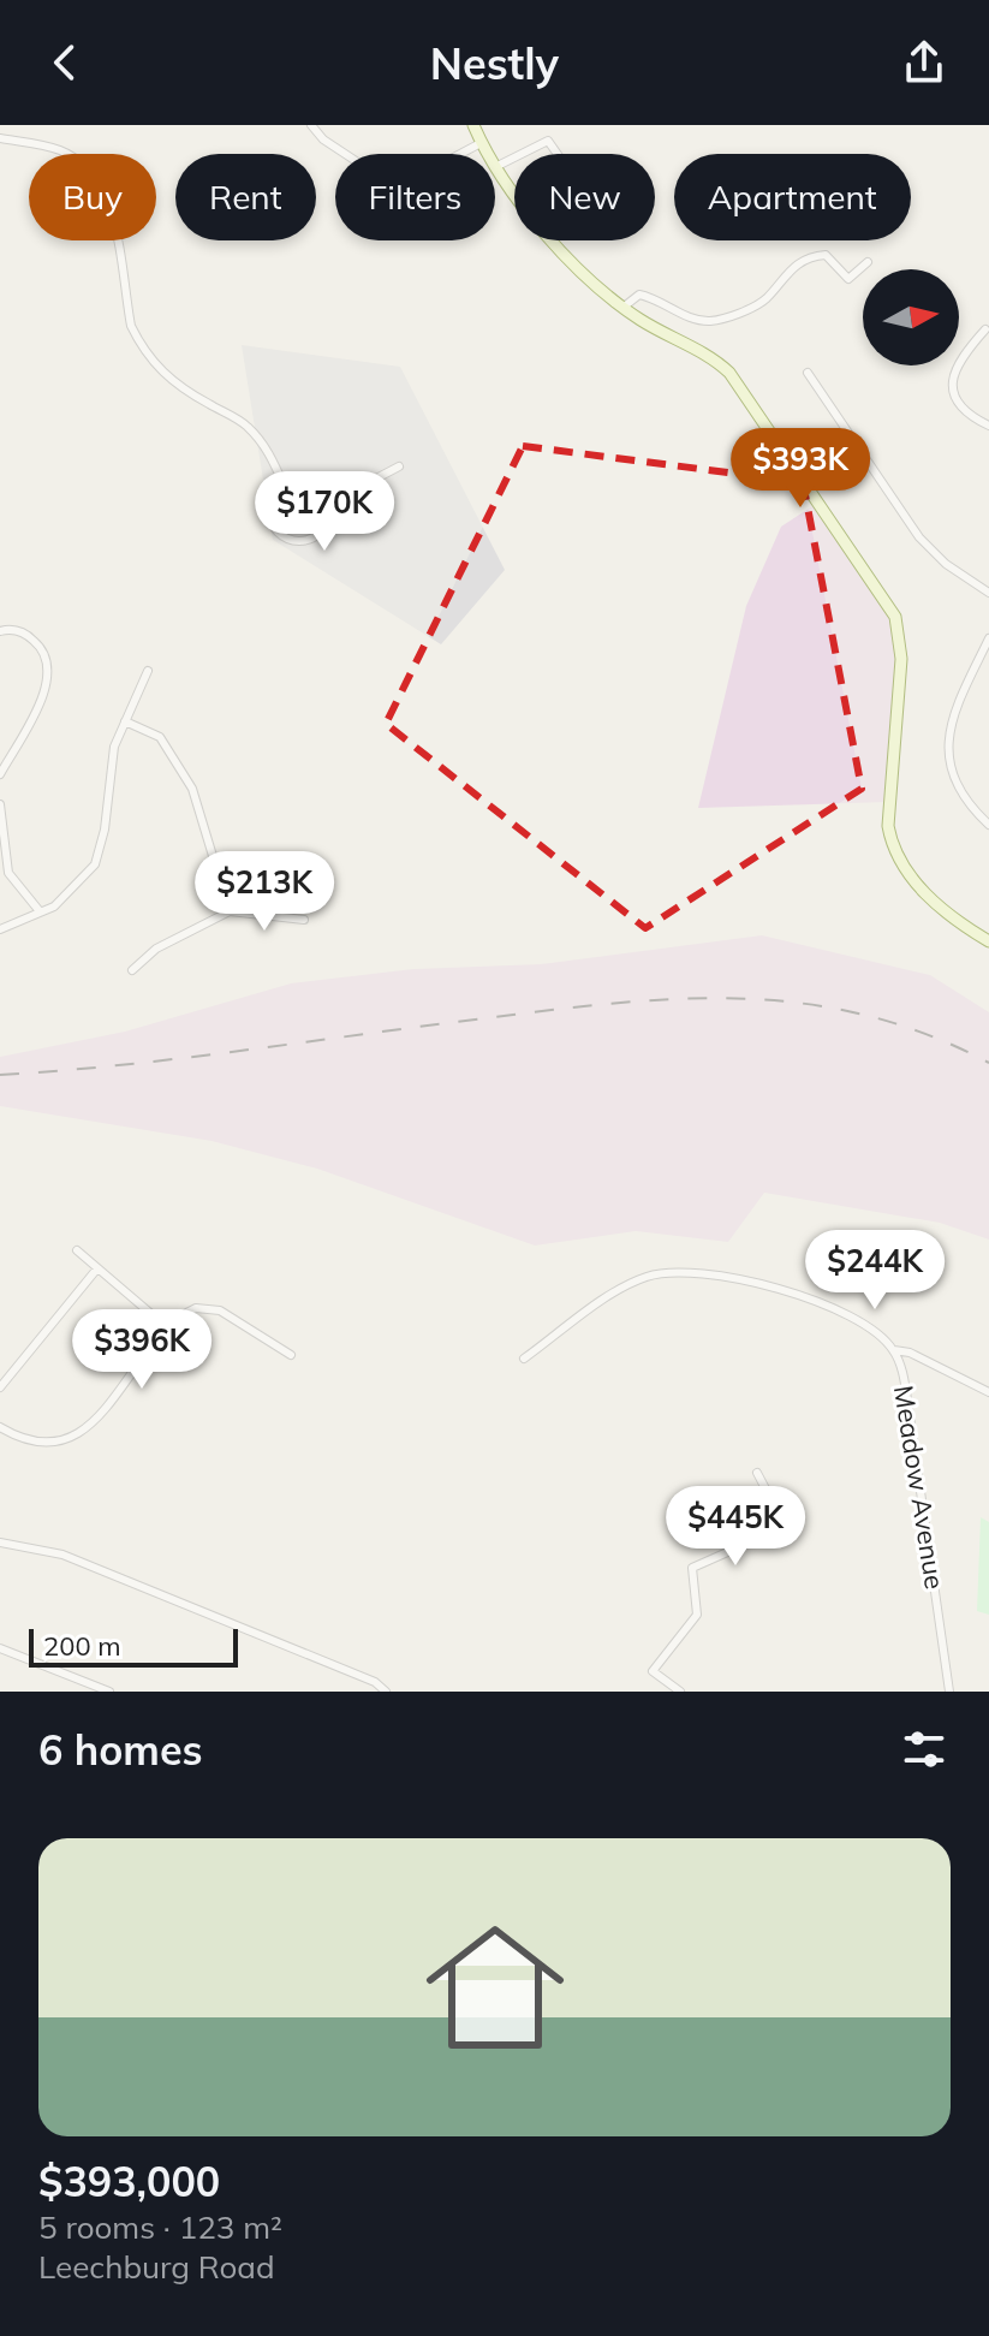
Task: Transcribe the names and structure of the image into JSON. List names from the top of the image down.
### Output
{
  "streets": {
    "street": ["Meadow Avenue"]
  },
  "scale_bar": "200 m",
  "north": "right",
  "page": {
    "header": "Nestly",
    "chip": [
      "Buy",
      "Rent",
      "Filters",
      "New",
      "Apartment"
    ],
    "price": [
      "$393K",
      "$170K",
      "$213K",
      "$244K",
      "$396K",
      "$445K"
    ],
    "scale": "200 m",
    "heading": "6 homes",
    "list": [
      {
        "name": "$393,000",
        "note": "5 rooms · 123 m² · Leechburg Road"
      }
    ]
  }
}
